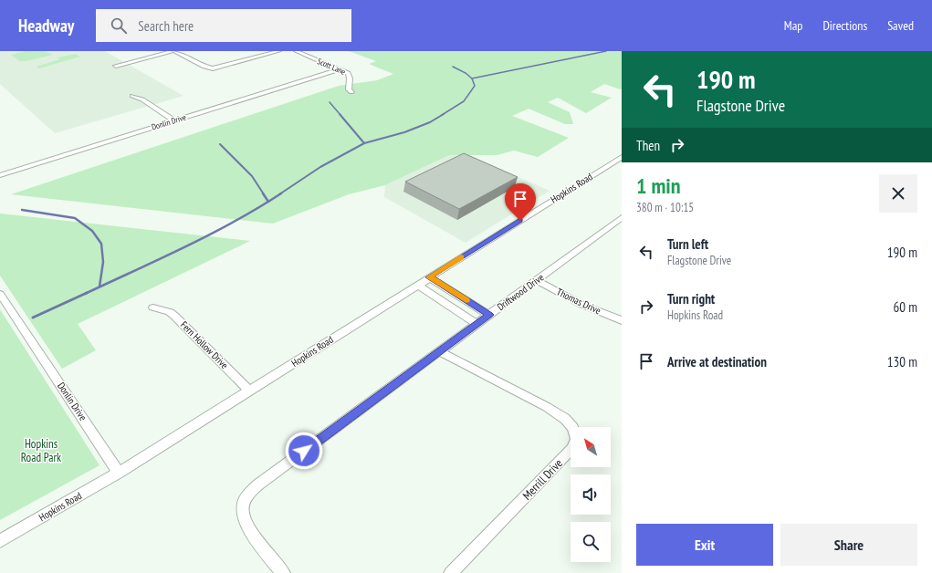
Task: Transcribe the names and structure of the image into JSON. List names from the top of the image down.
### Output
{
  "streets": {
    "street": [
      "Scott Lane",
      "Donlin Drive",
      "Hopkins Road",
      "Driftwood Drive",
      "Thomas Drive",
      "Fern Hollow Drive",
      "Merrill Drive"
    ]
  },
  "crossings": [
    ["Scott Lane", "Donlin Drive"],
    ["Donlin Drive", "Hopkins Road"],
    ["Hopkins Road", "Fern Hollow Drive"],
    ["Driftwood Drive", "Thomas Drive"],
    ["Driftwood Drive", "Merrill Drive"]
  ],
  "parks": ["Hopkins Road Park"],
  "north": "top left",
  "page": {
    "header": "Headway",
    "search": "Search here",
    "nav": ["Map", "Directions", "Saved"],
    "turn": ["190 m", "Flagstone Drive"],
    "then": "Then",
    "heading": ["1 min", "380 m · 10:15"],
    "list": [
      {
        "name": "Turn left",
        "note": "Flagstone Drive",
        "value": "190 m"
      },
      {
        "name": "Turn right",
        "note": "Hopkins Road",
        "value": "60 m"
      },
      {
        "name": "Arrive at destination",
        "value": "130 m"
      }
    ],
    "buttons": ["Exit", "Share"]
  }
}
